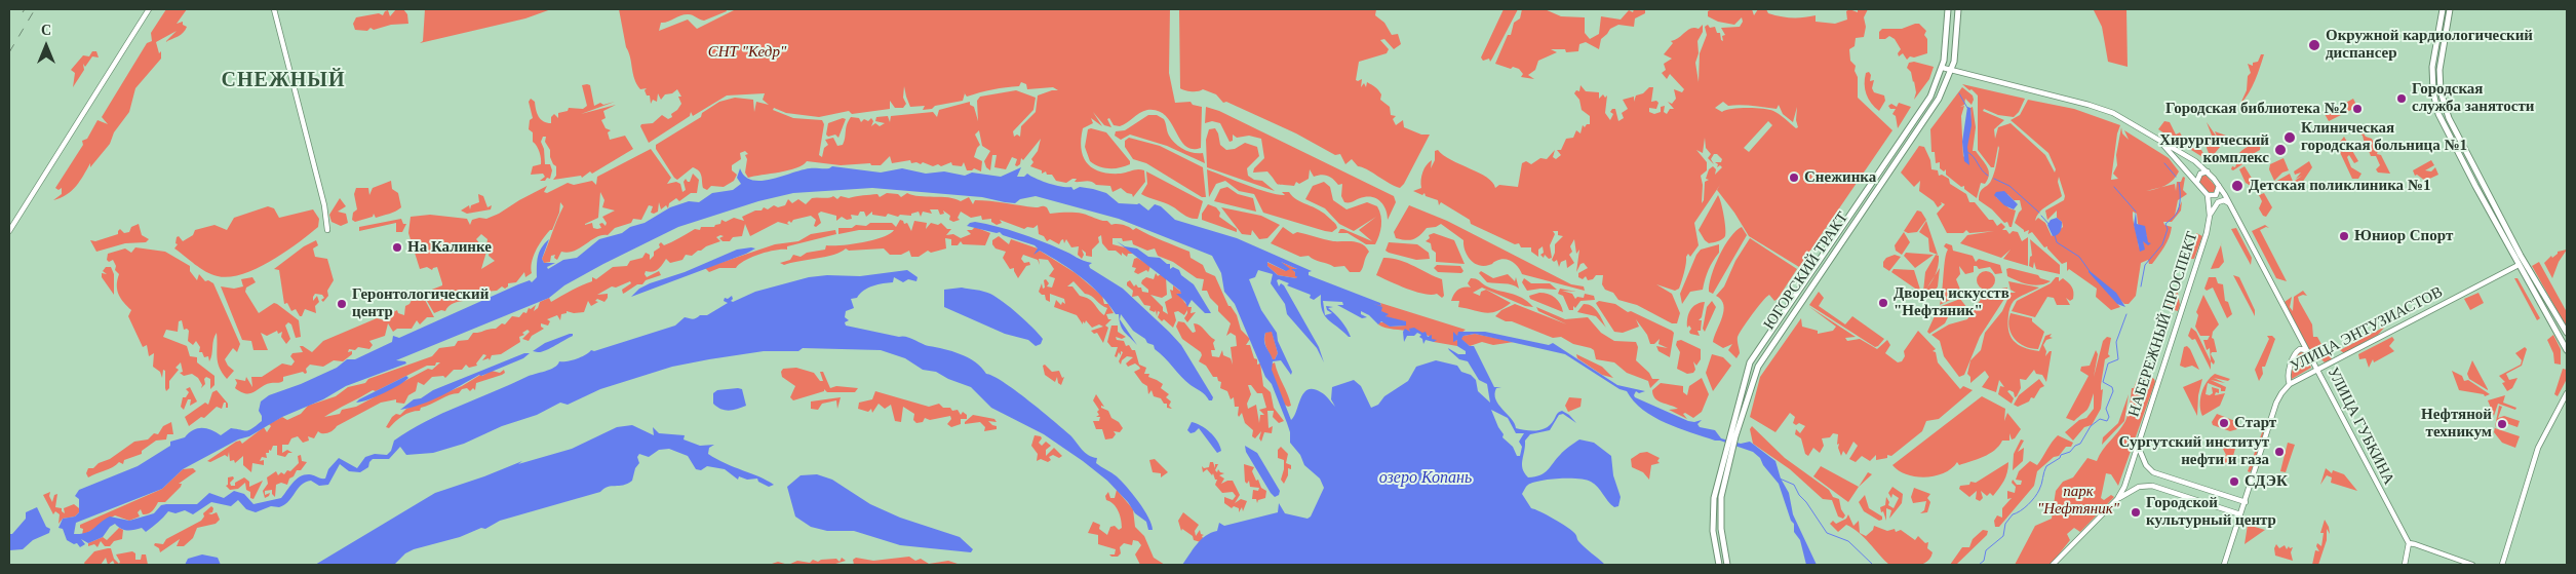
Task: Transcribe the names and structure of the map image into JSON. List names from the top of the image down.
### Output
{
  "streets": {
    "main road": [
      "ЮГОРСКИЙ ТРАКТ",
      "НАБЕРЕЖНЫЙ ПРОСПЕКТ",
      "УЛИЦА ЭНТУЗИАСТОВ",
      "УЛИЦА ГУБКИНА"
    ]
  },
  "crossings": [
    ["ЮГОРСКИЙ ТРАКТ", "УЛИЦА ГУБКИНА"],
    ["УЛИЦА ЭНТУЗИАСТОВ", "УЛИЦА ГУБКИНА"]
  ],
  "districts": ["СНЕЖНЫЙ"],
  "water": ["озеро Копань"],
  "parks": ["СНТ \"Кедр\"", "парк \"Нефтяник\""],
  "places": [
    "Окружной кардиологический диспансер",
    "Городская служба занятости",
    "Городская библиотека №2",
    "Клиническая городская больница №1",
    "Хирургический комплекс",
    "Снежинка",
    "Детская поликлиника №1",
    "Юниор Спорт",
    "На Калинке",
    "Дворец искусств \"Нефтяник\"",
    "Геронтологический центр",
    "Старт",
    "Нефтяной техникум",
    "Сургутский институт нефти и газа",
    "СДЭК",
    "Городской культурный центр"
  ],
  "north": "top"
}
